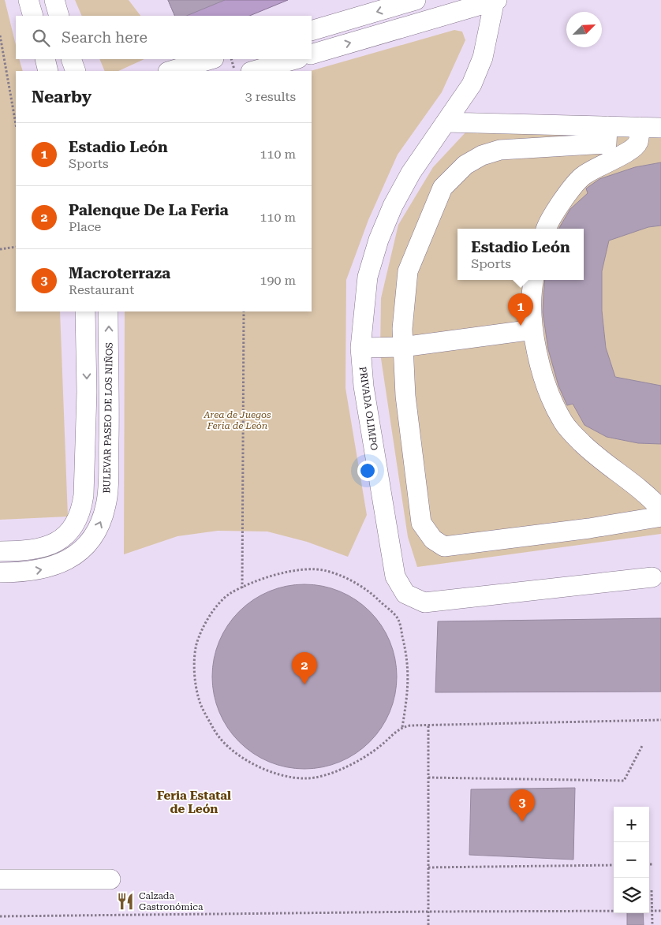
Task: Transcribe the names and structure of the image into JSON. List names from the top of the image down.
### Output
{
  "streets": {
    "street": ["PRIVADA OLIMPO", "BULEVAR PASEO DE LOS NIÑOS"]
  },
  "one_way": ["BULEVAR PASEO DE LOS NIÑOS"],
  "districts": ["Feria Estatal de León"],
  "parks": ["Area de Juegos Feria de León"],
  "places": {
    "restaurant": ["Calzada Gastronómica"]
  },
  "north": "top right",
  "page": {
    "search": "Search here",
    "heading": ["Nearby", "3 results"],
    "list": [
      {
        "mark": "1",
        "name": "Estadio León",
        "note": "Sports",
        "value": "110 m"
      },
      {
        "mark": "2",
        "name": "Palenque De La Feria",
        "note": "Place",
        "value": "110 m"
      },
      {
        "mark": "3",
        "name": "Macroterraza",
        "note": "Restaurant",
        "value": "190 m"
      }
    ],
    "popup": ["Estadio León", "Sports"],
    "pins": ["1", "2", "3"],
    "map_buttons": ["+", "−"]
  }
}
